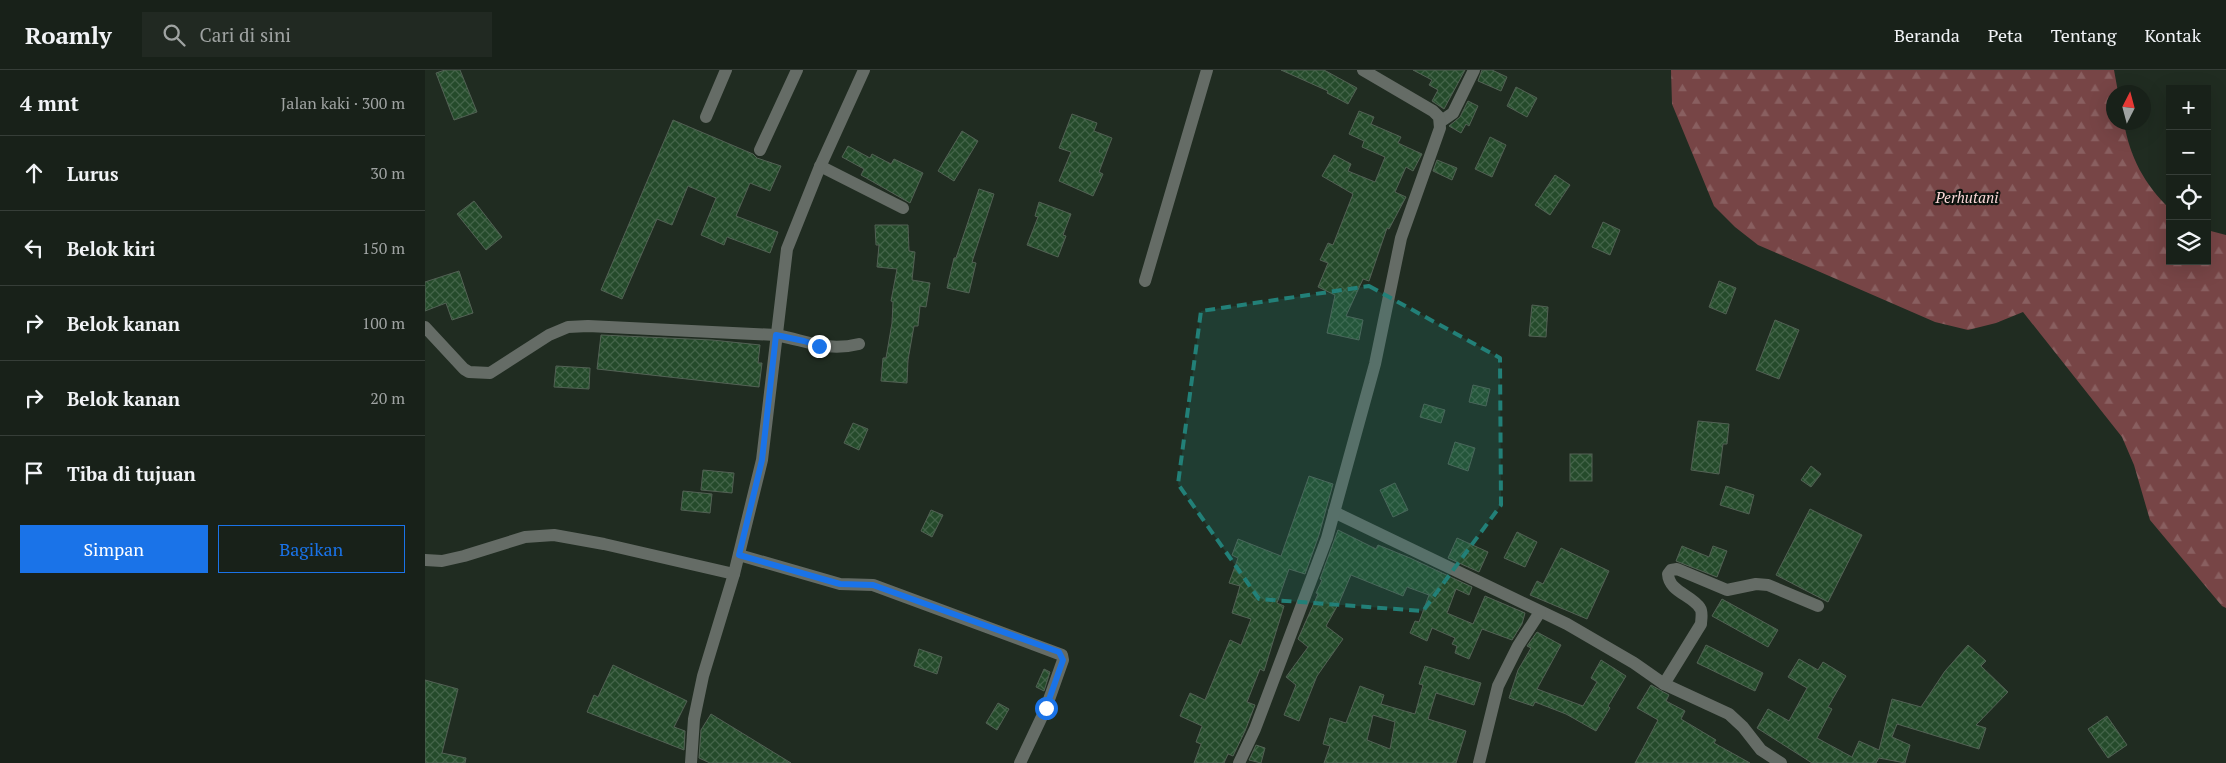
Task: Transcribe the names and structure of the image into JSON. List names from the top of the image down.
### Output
{
  "parks": ["Perhutani"],
  "north": "top",
  "page": {
    "header": "Roamly",
    "search": "Cari di sini",
    "nav": [
      "Beranda",
      "Peta",
      "Tentang",
      "Kontak"
    ],
    "heading": ["4 mnt", "Jalan kaki · 300 m"],
    "map_buttons": ["+", "−"],
    "list": [
      ["Lurus", "30 m"],
      ["Belok kiri", "150 m"],
      ["Belok kanan", "100 m"],
      ["Belok kanan", "20 m"],
      "Tiba di tujuan"
    ],
    "buttons": ["Simpan", "Bagikan"]
  }
}
